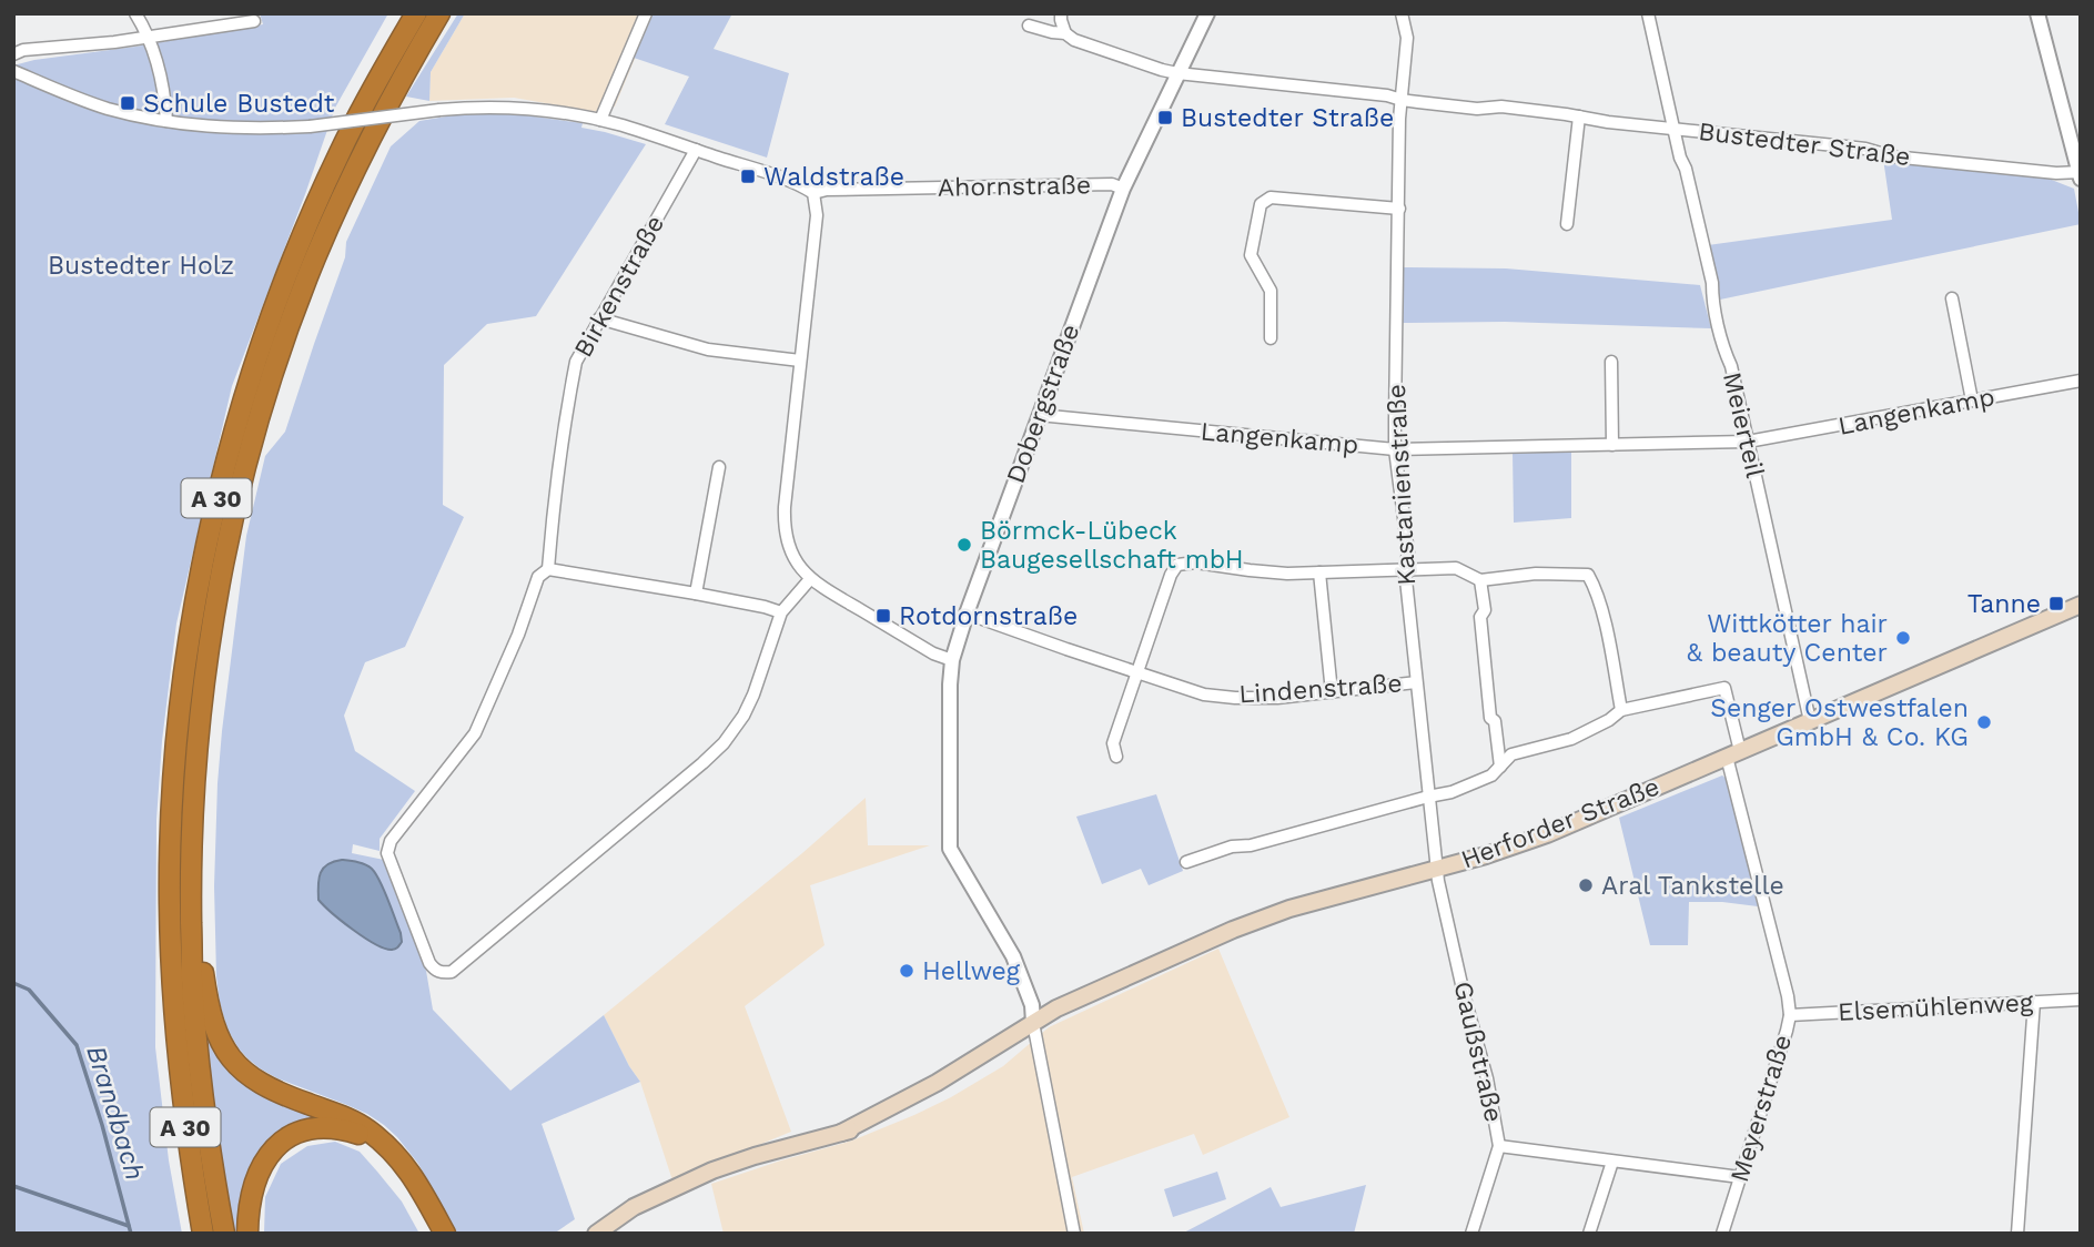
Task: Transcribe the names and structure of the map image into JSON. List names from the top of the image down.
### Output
{
  "streets": {
    "highway": ["A 30"],
    "main road": ["Herforder Straße"],
    "street": [
      "Bustedter Straße",
      "Ahornstraße",
      "Birkenstraße",
      "Dobergstraße",
      "Langenkamp",
      "Meierteil",
      "Kastanienstraße",
      "Lindenstraße",
      "Elsemühlenweg",
      "Gaußstraße",
      "Meyerstraße"
    ]
  },
  "crossings": [
    ["Bustedter Straße", "Dobergstraße"],
    ["Bustedter Straße", "Meierteil"],
    ["Bustedter Straße", "Kastanienstraße"],
    ["Ahornstraße", "Dobergstraße"],
    ["Dobergstraße", "Langenkamp"],
    ["Dobergstraße", "Lindenstraße"],
    ["Dobergstraße", "Herforder Straße"],
    ["Langenkamp", "Meierteil"],
    ["Langenkamp", "Kastanienstraße"],
    ["Meierteil", "Herforder Straße"],
    ["Kastanienstraße", "Lindenstraße"],
    ["Kastanienstraße", "Herforder Straße"],
    ["Kastanienstraße", "Gaußstraße"],
    ["Herforder Straße", "Gaußstraße"],
    ["Herforder Straße", "Meyerstraße"],
    ["Elsemühlenweg", "Meyerstraße"]
  ],
  "water": ["Brandbach"],
  "parks": ["Bustedter Holz"],
  "places": {
    "transit": [
      "Schule Bustedt",
      "Bustedter Straße",
      "Waldstraße",
      "Tanne",
      "Rotdornstraße"
    ],
    "other": [
      "Börmck-Lübeck Baugesellschaft mbH",
      "Wittkötter hair & beauty Center",
      "Senger Ostwestfalen GmbH & Co. KG",
      "Aral Tankstelle",
      "Hellweg"
    ]
  }
}
